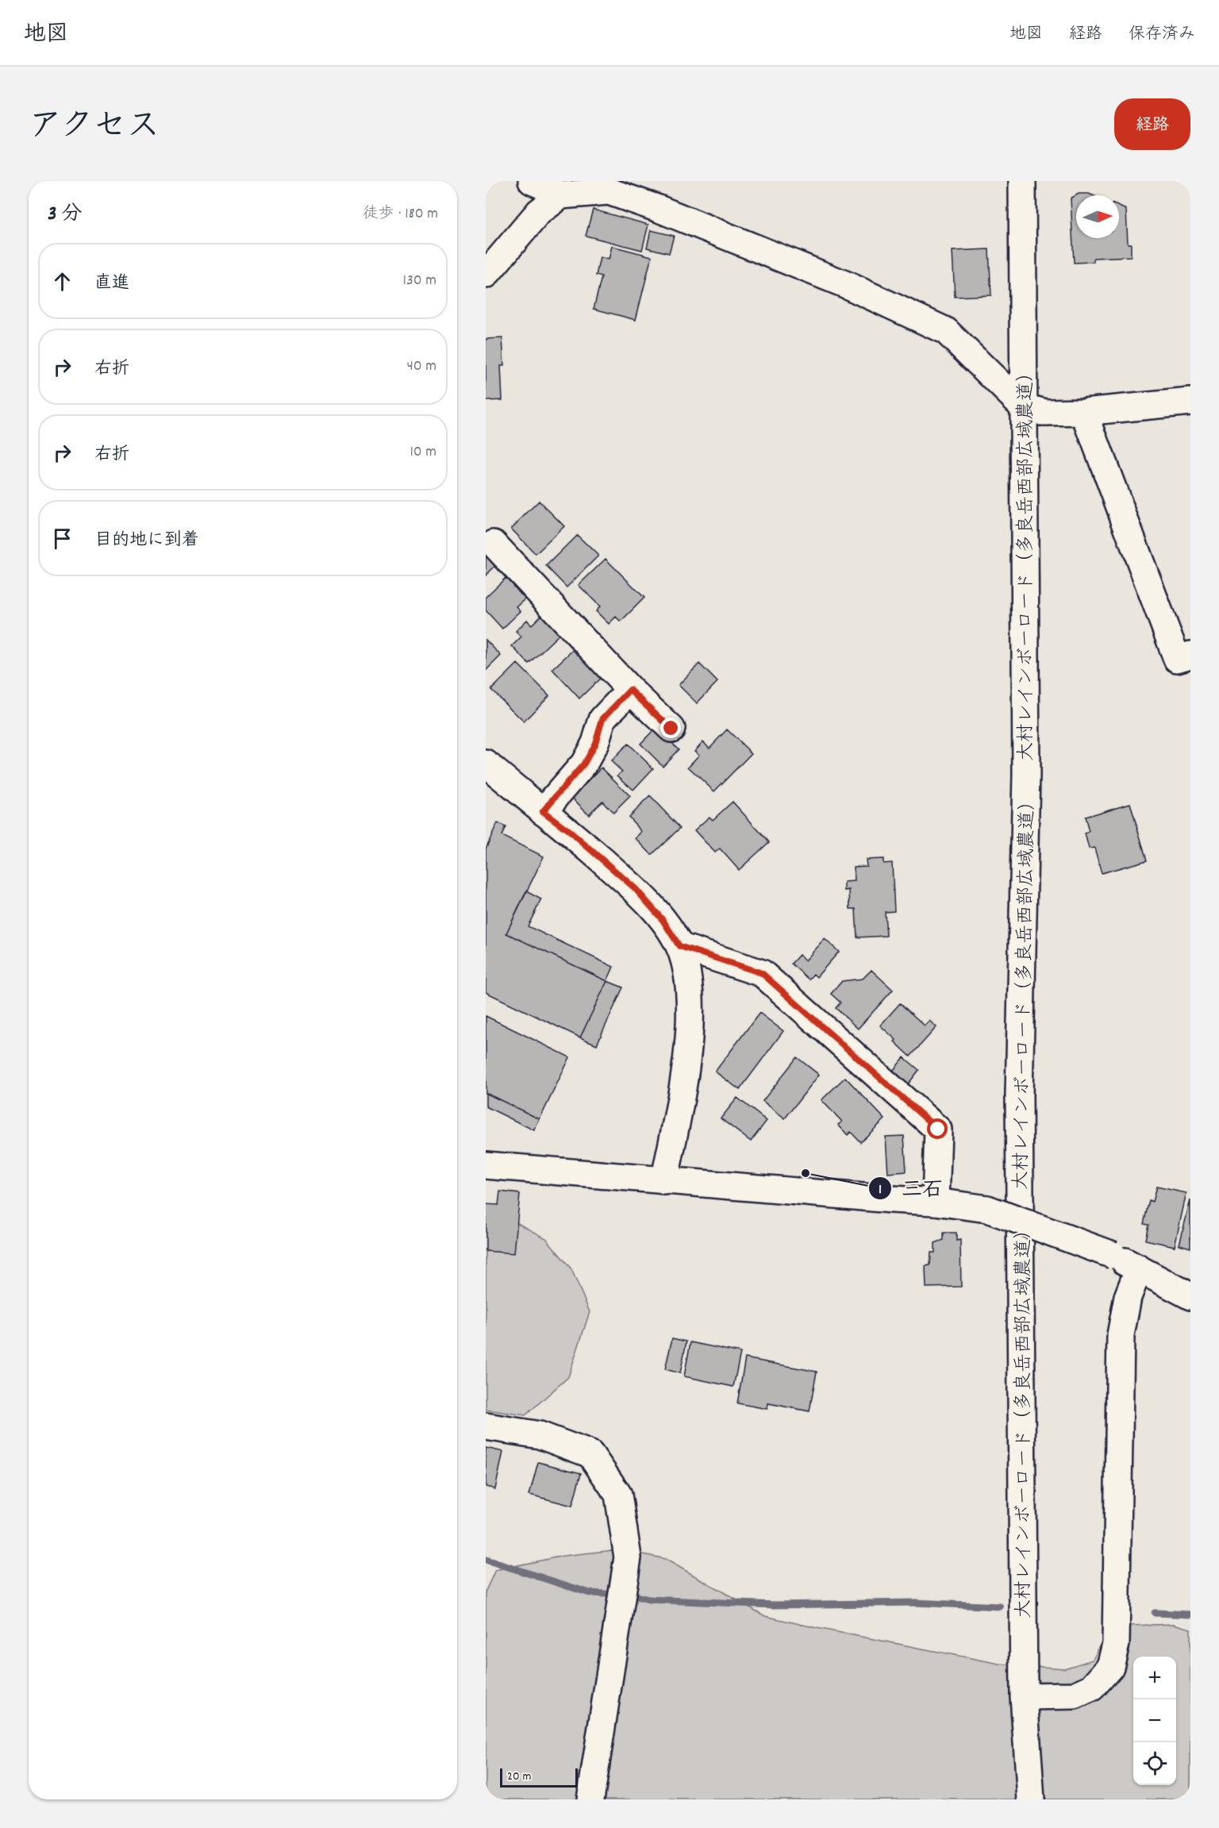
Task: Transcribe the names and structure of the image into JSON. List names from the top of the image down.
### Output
{
  "streets": {
    "street": ["大村レインボーロード（多良岳西部広域農道）"]
  },
  "places": ["三石"],
  "scale_bar": "20 m",
  "north": "right",
  "page": {
    "header": "地図",
    "nav": ["地図", "経路", "保存済み"],
    "title": "アクセス",
    "buttons": "経路",
    "heading": ["3 分", "徒歩 · 180 m"],
    "list": [
      ["直進", "130 m"],
      ["右折", "40 m"],
      ["右折", "10 m"],
      "目的地に到着"
    ],
    "map_buttons": ["+", "−"],
    "scale": "20 m"
  }
}
